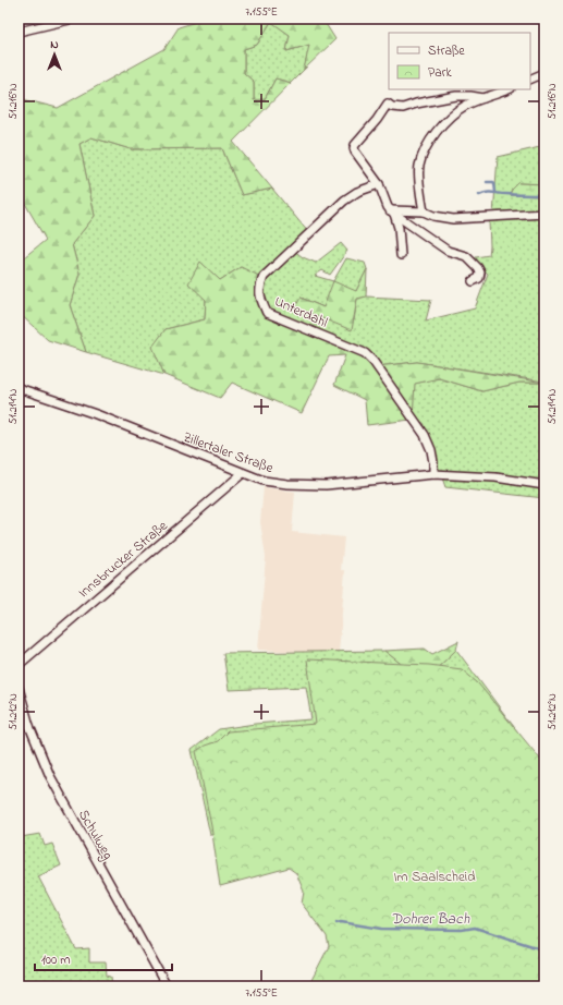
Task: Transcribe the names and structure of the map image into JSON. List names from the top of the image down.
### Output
{
  "streets": {
    "street": [
      "Unterdahl",
      "Zillertaler Straße",
      "Innsbrucker Straße",
      "Schulweg"
    ]
  },
  "crossings": [
    ["Unterdahl", "Zillertaler Straße"],
    ["Zillertaler Straße", "Innsbrucker Straße"]
  ],
  "water": ["Dohrer Bach"],
  "parks": ["Im Saalscheid"],
  "legend": ["Straße", "Park"],
  "scale_bar": "100 m",
  "north": "top",
  "coordinates": [
    "7.155°E",
    "51.216°N",
    "51.214°N",
    "51.212°N"
  ]
}
